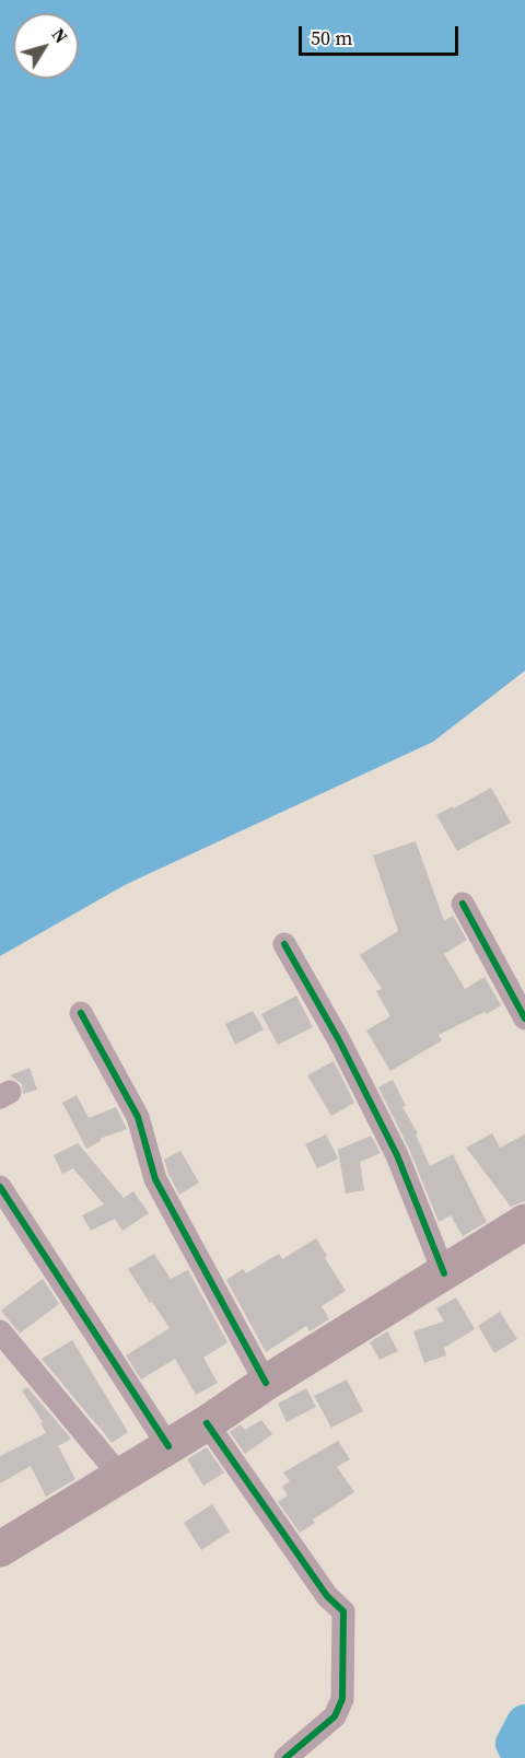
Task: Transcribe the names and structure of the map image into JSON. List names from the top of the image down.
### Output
{
  "scale_bar": "50 m",
  "north": "top right"
}
